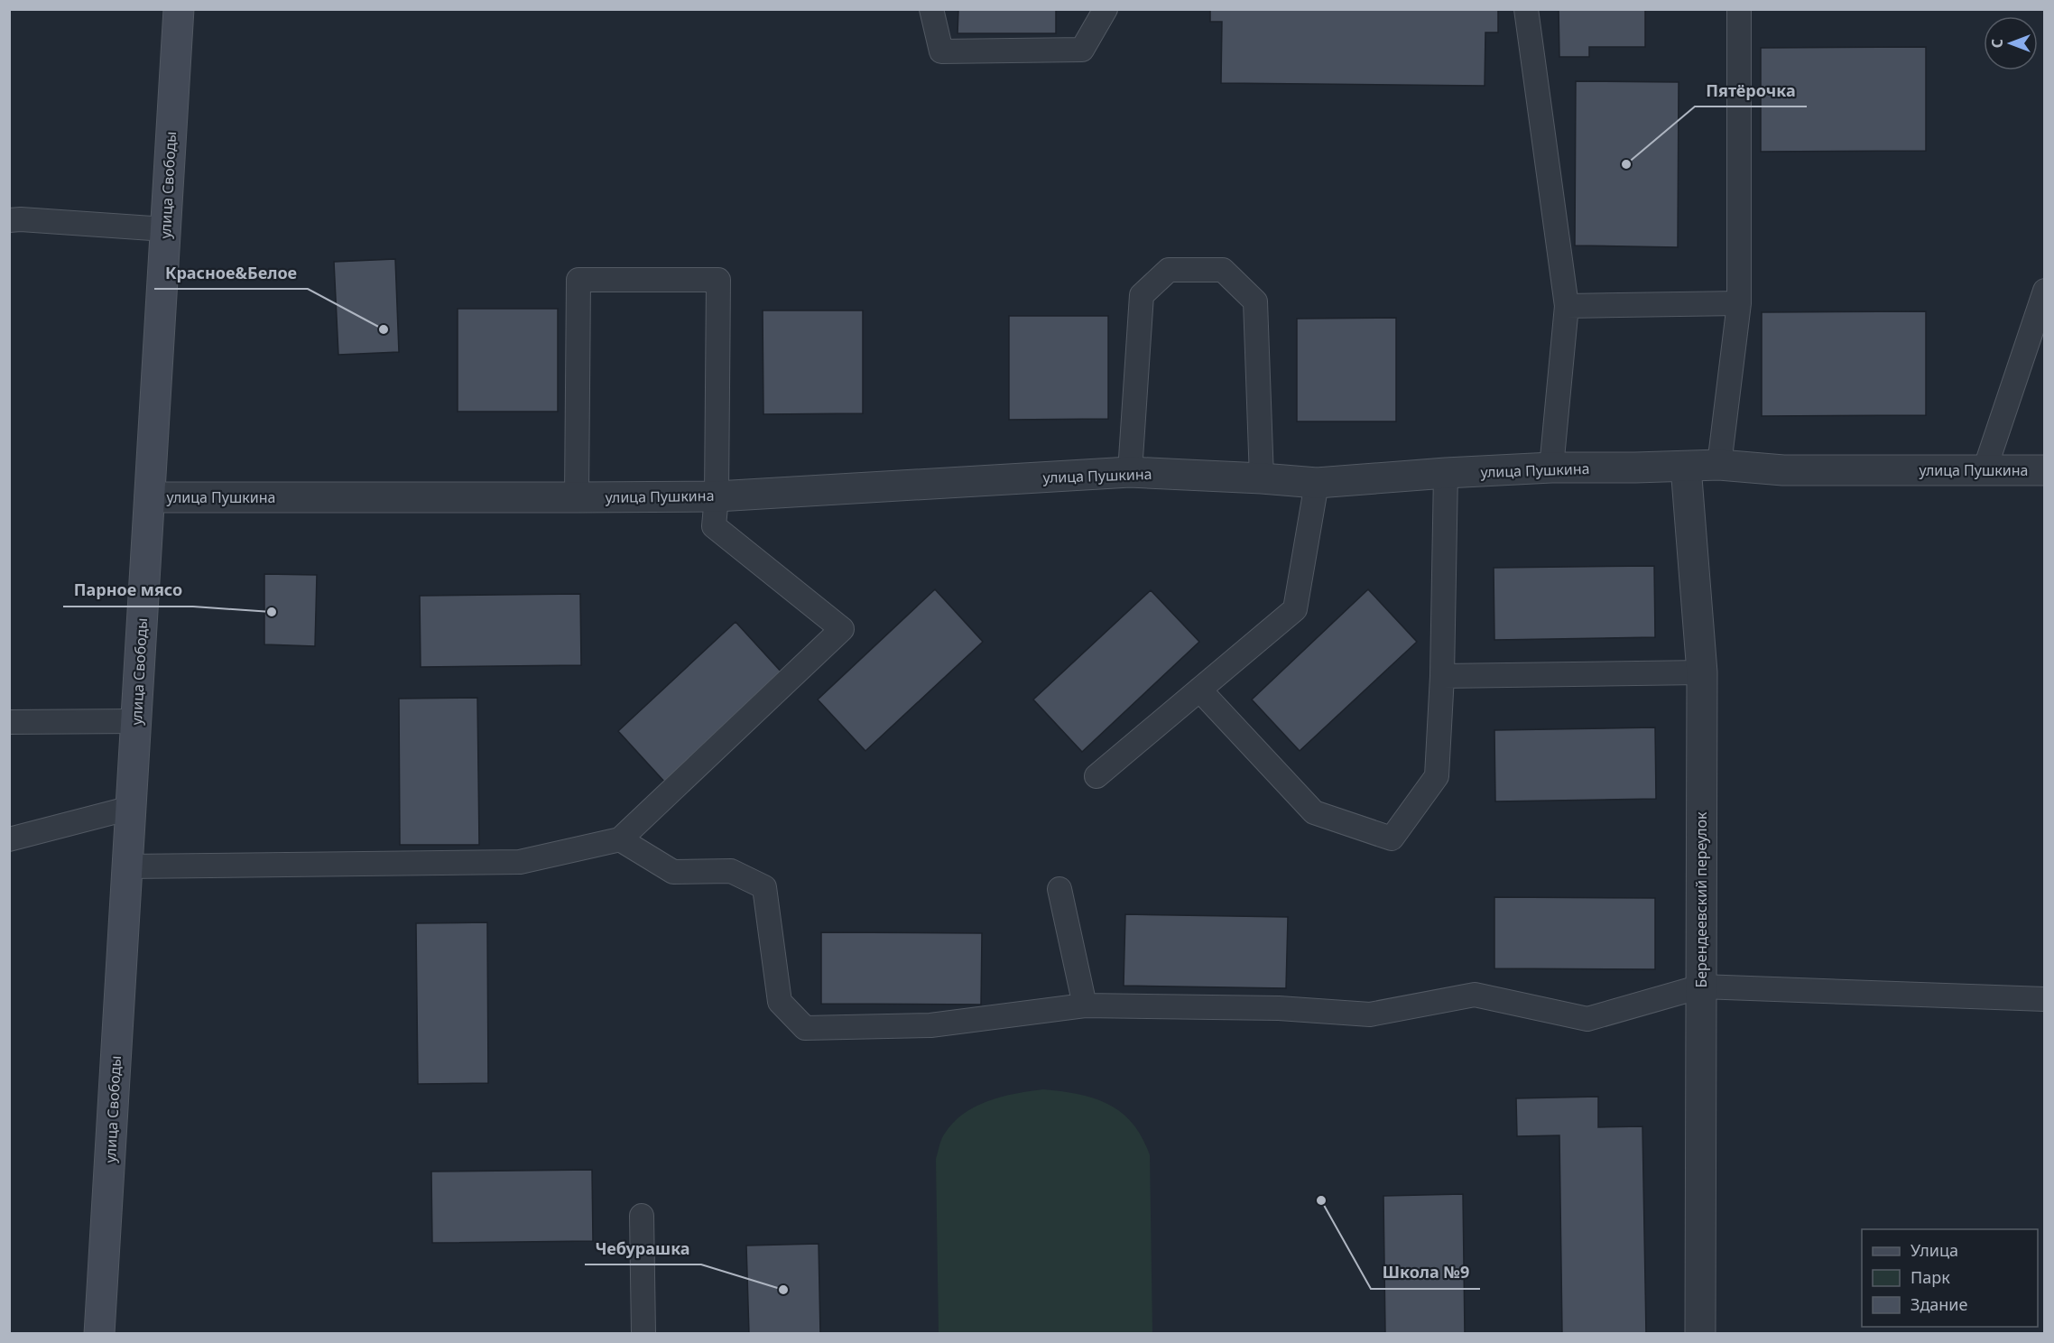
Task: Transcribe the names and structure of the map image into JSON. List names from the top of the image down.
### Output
{
  "streets": {
    "main road": ["улица Свободы"],
    "street": ["улица Пушкина", "Берендеевский переулок"]
  },
  "crossings": [
    ["улица Свободы", "улица Пушкина"],
    ["улица Пушкина", "Берендеевский переулок"]
  ],
  "places": [
    "Пятёрочка",
    "Красное&Белое",
    "Парное мясо",
    "Школа №9",
    "Чебурашка"
  ],
  "legend": ["Улица", "Парк", "Здание"],
  "north": "left"
}
